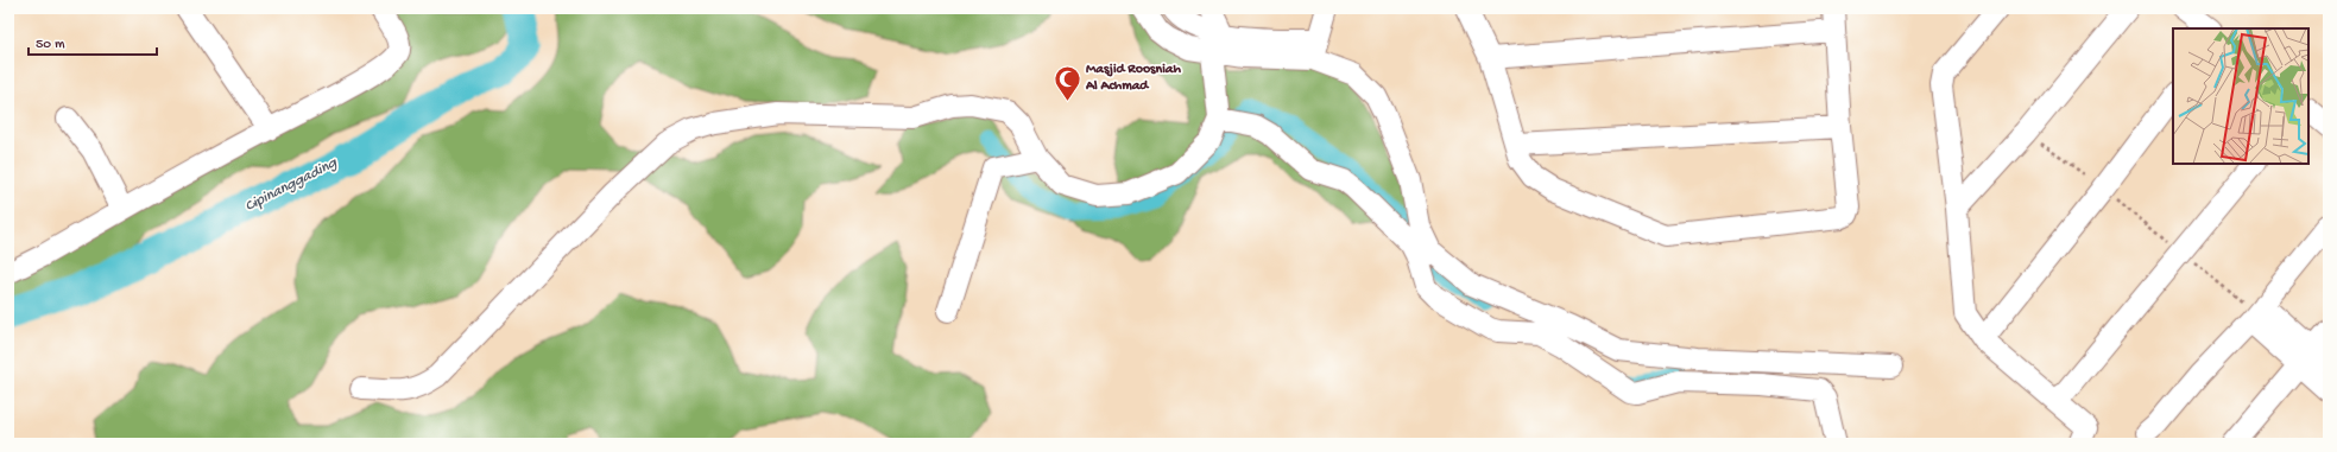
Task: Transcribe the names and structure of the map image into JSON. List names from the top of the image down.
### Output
{
  "water": ["Cipinanggading"],
  "places": {
    "mosque": ["Masjid Roosniah Al Achmad"]
  },
  "scale_bar": "50 m"
}
